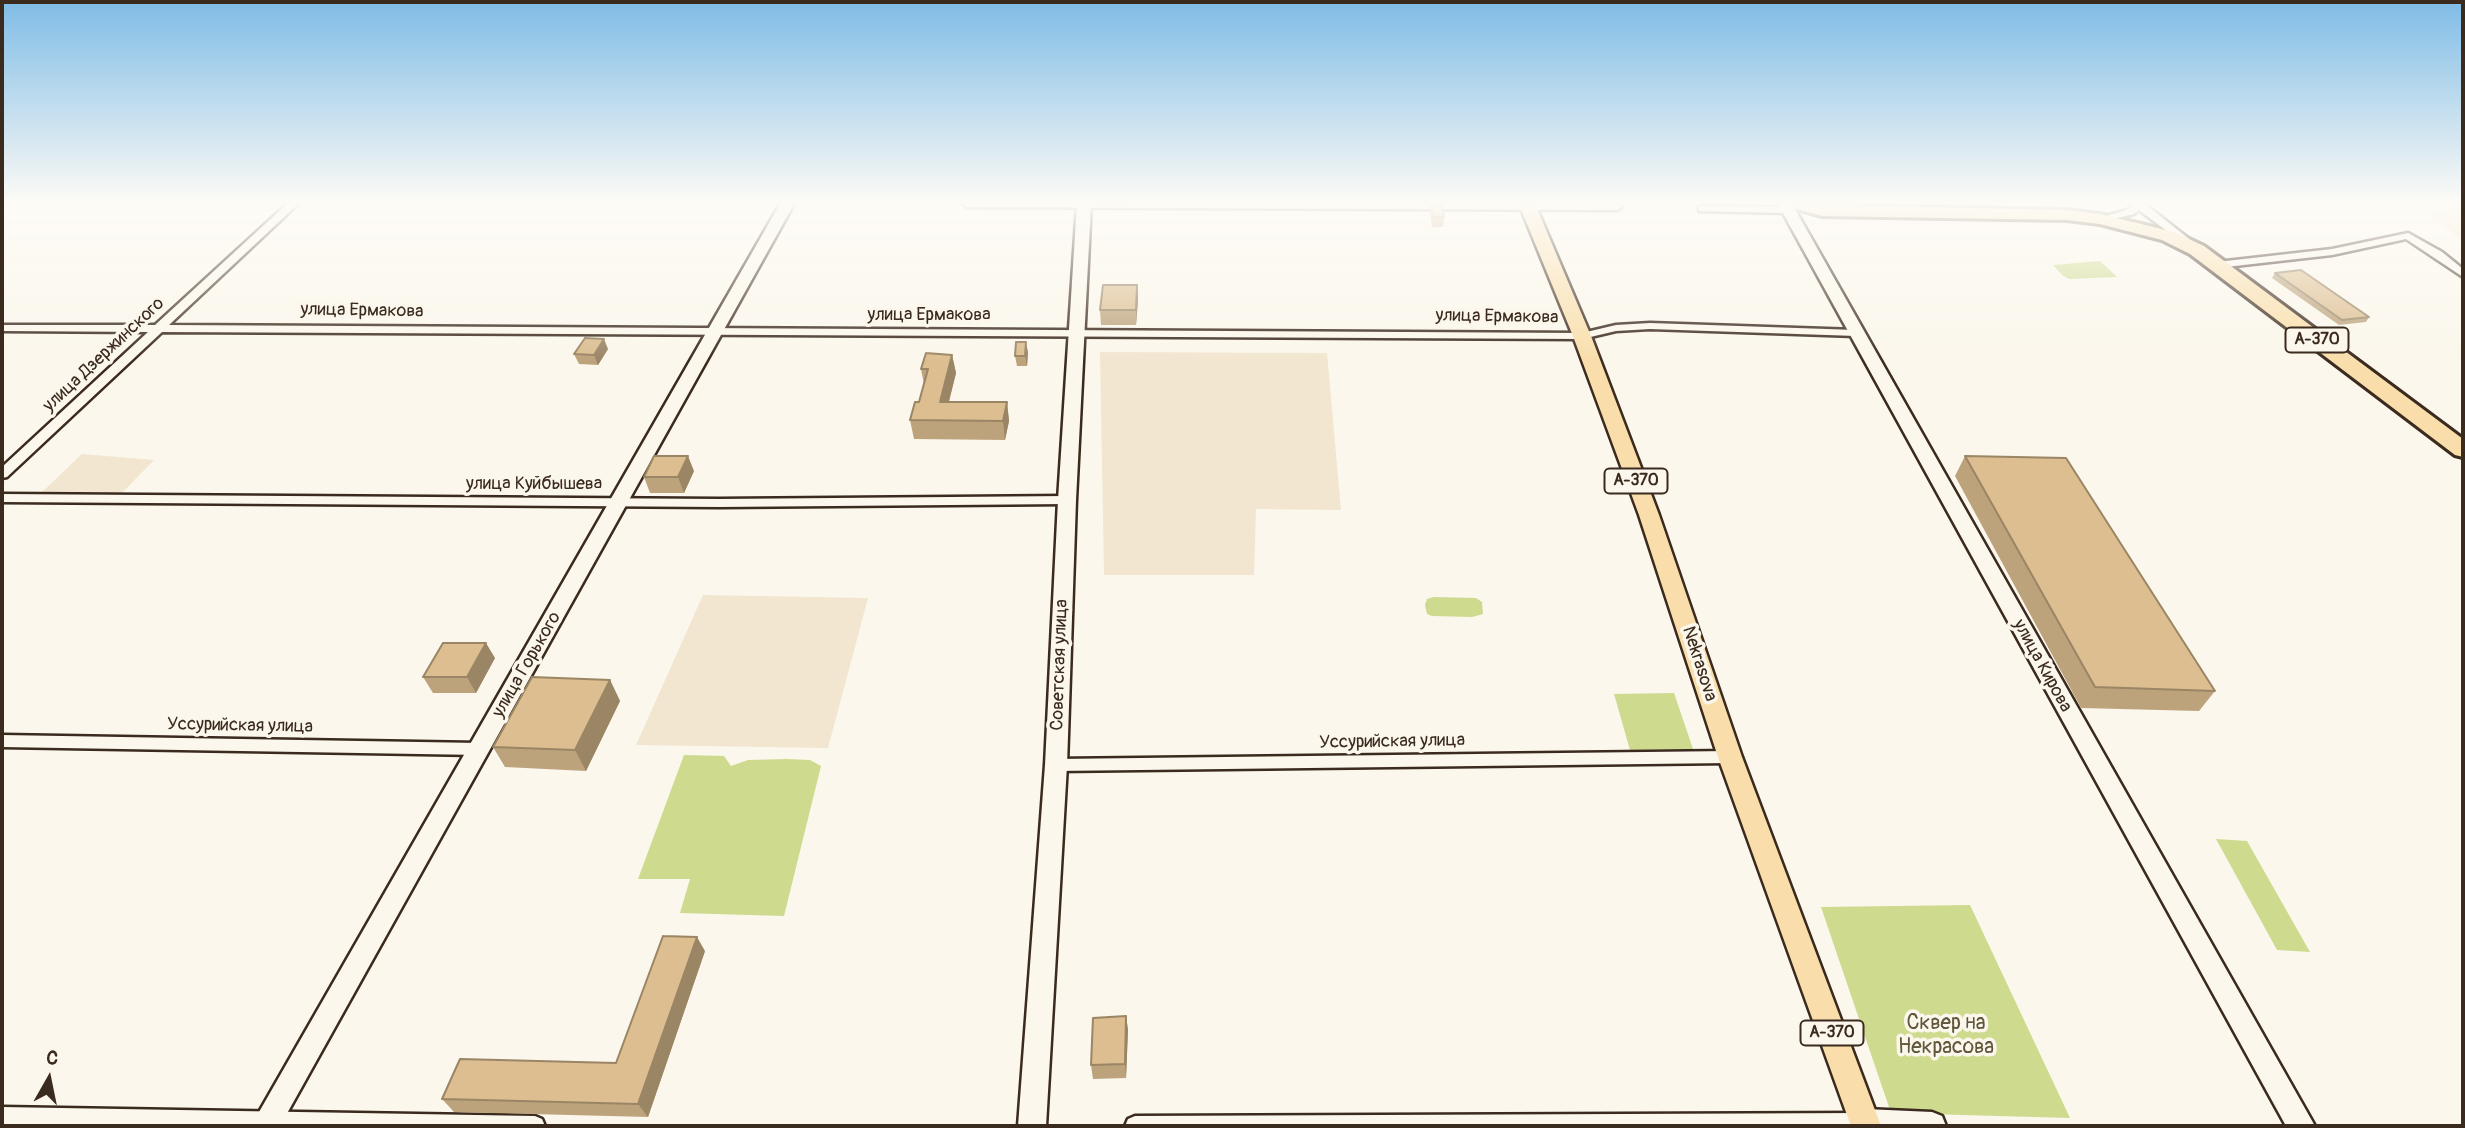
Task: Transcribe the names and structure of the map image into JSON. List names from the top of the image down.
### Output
{
  "streets": {
    "highway": ["А-370"],
    "main road": [
      "Nekrasova",
      "улица Горького",
      "Советская улица",
      "улица Кирова"
    ],
    "street": [
      "улица Ермакова",
      "улица Дзержинского",
      "улица Куйбышева",
      "Уссурийская улица"
    ]
  },
  "crossings": [
    ["улица Ермакова", "улица Дзержинского"],
    ["улица Ермакова", "Nekrasova"],
    ["улица Ермакова", "улица Горького"],
    ["улица Ермакова", "Советская улица"],
    ["улица Ермакова", "улица Кирова"],
    ["улица Куйбышева", "улица Горького"],
    ["улица Куйбышева", "Советская улица"],
    ["Nekrasova", "Уссурийская улица"],
    ["улица Горького", "Уссурийская улица"],
    ["Советская улица", "Уссурийская улица"]
  ],
  "parks": ["Сквер на Некрасова"],
  "north": "top"
}
